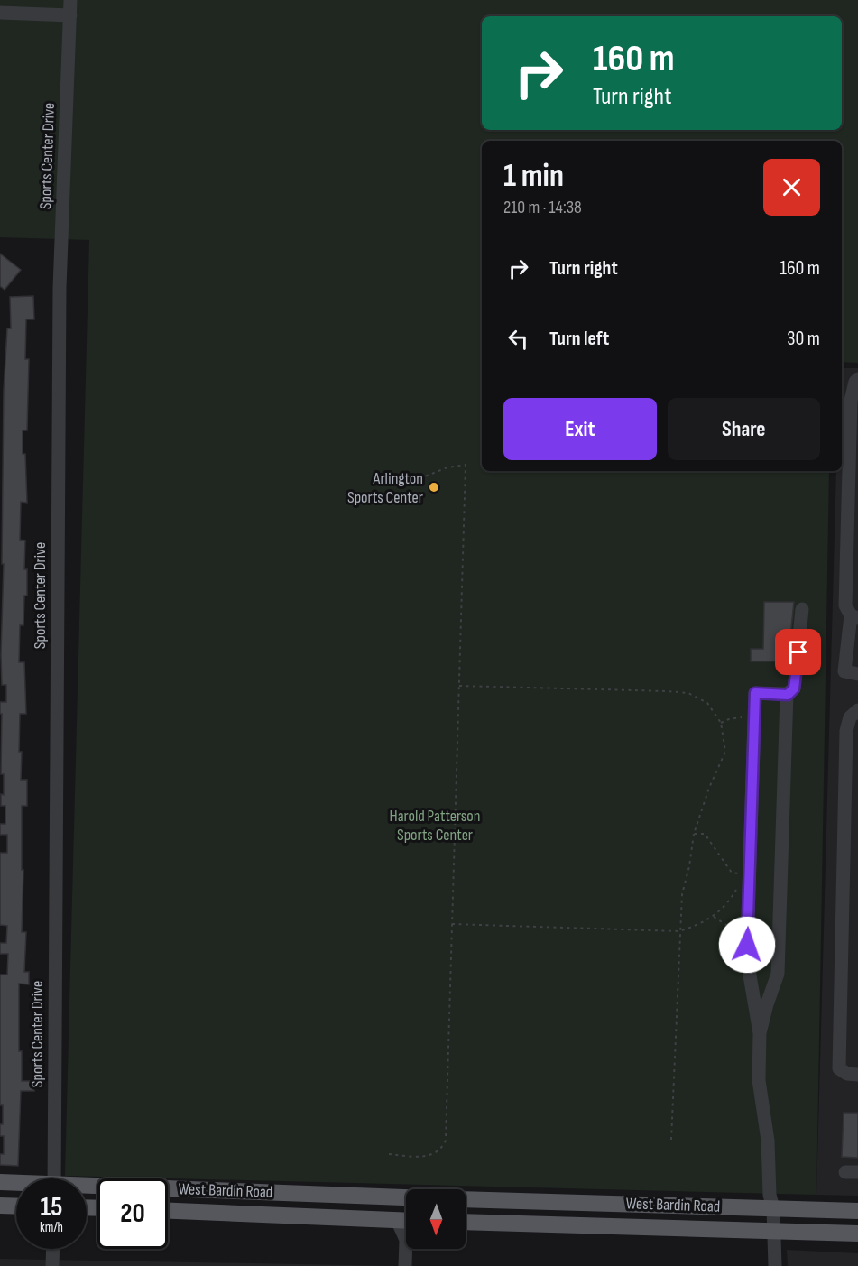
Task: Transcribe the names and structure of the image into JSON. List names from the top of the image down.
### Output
{
  "streets": {
    "main road": ["West Bardin Road"],
    "street": ["Sports Center Drive"]
  },
  "parks": ["Harold Patterson Sports Center"],
  "places": ["Arlington Sports Center"],
  "north": "bottom",
  "page": {
    "turn": ["160 m", "Turn right"],
    "heading": ["1 min", "210 m · 14:38"],
    "list": [
      {
        "name": "Turn right",
        "value": "160 m"
      },
      {
        "name": "Turn left",
        "value": "30 m"
      }
    ],
    "buttons": ["Exit", "Share"],
    "speed": "15 km/h",
    "limit": "20"
  }
}
